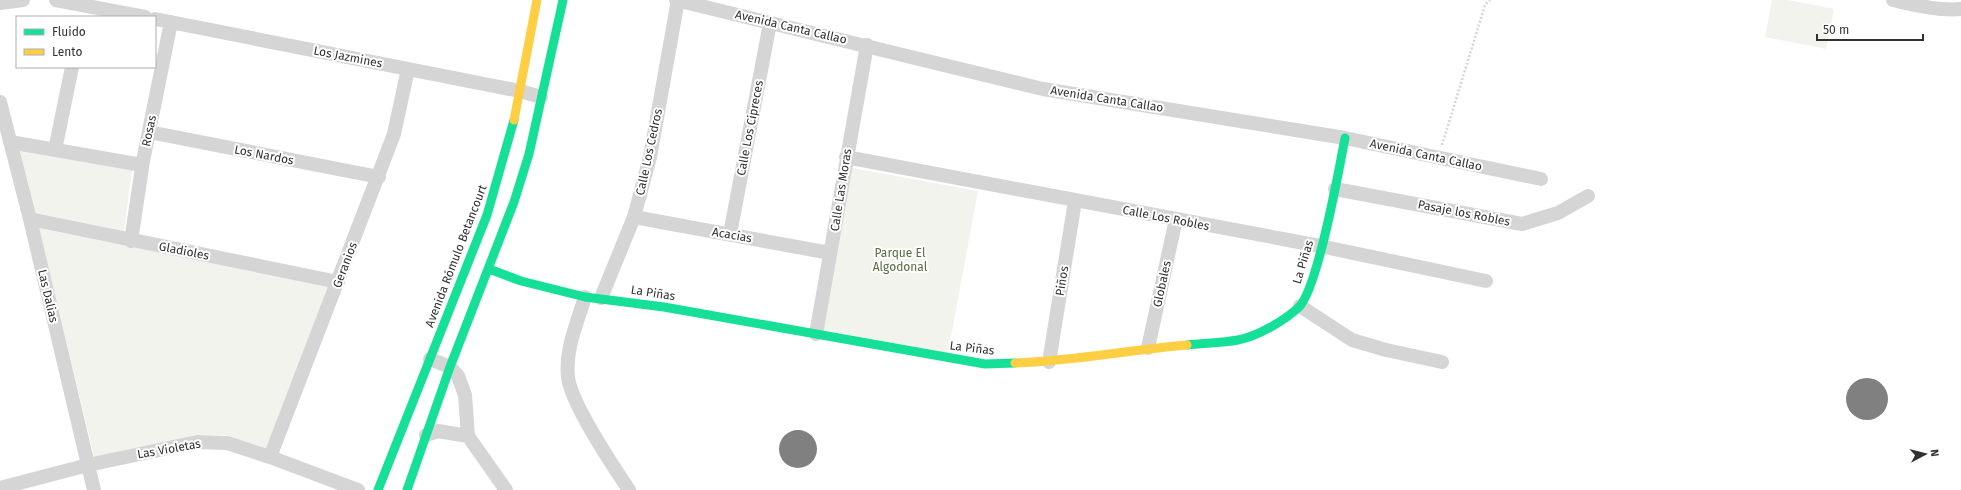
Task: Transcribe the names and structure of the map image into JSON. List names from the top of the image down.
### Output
{
  "streets": {
    "street": [
      "Avenida Canta Callao",
      "Los Jazmines",
      "Calle Los Cipreces",
      "Rosas",
      "Calle Los Cedros",
      "Los Nardos",
      "Calle Las Moras",
      "Pasaje los Robles",
      "Calle Los Robles",
      "Acacias",
      "Gladioles",
      "Avenida Rómulo Betancourt",
      "La Piñas",
      "Geranios",
      "Piños",
      "Globales",
      "Las Dalias",
      "Las Violetas"
    ]
  },
  "crossings": [
    ["Avenida Canta Callao", "Calle Los Cipreces"],
    ["Avenida Canta Callao", "Calle Los Cedros"],
    ["Avenida Canta Callao", "Calle Las Moras"],
    ["Avenida Canta Callao", "La Piñas"],
    ["Los Jazmines", "Rosas"],
    ["Los Jazmines", "Avenida Rómulo Betancourt"],
    ["Los Jazmines", "Geranios"],
    ["Calle Los Cipreces", "Acacias"],
    ["Rosas", "Los Nardos"],
    ["Rosas", "Gladioles"],
    ["Calle Los Cedros", "Acacias"],
    ["Calle Los Cedros", "La Piñas"],
    ["Los Nardos", "Geranios"],
    ["Calle Las Moras", "Calle Los Robles"],
    ["Calle Las Moras", "Acacias"],
    ["Calle Las Moras", "La Piñas"],
    ["Pasaje los Robles", "La Piñas"],
    ["Calle Los Robles", "La Piñas"],
    ["Calle Los Robles", "Piños"],
    ["Calle Los Robles", "Globales"],
    ["Gladioles", "Geranios"],
    ["Gladioles", "Las Dalias"],
    ["La Piñas", "Piños"],
    ["La Piñas", "Globales"],
    ["Geranios", "Las Violetas"],
    ["Las Dalias", "Las Violetas"]
  ],
  "parks": ["Parque El Algodonal"],
  "legend": ["Fluido", "Lento"],
  "scale_bar": "50 m",
  "north": "right"
}
